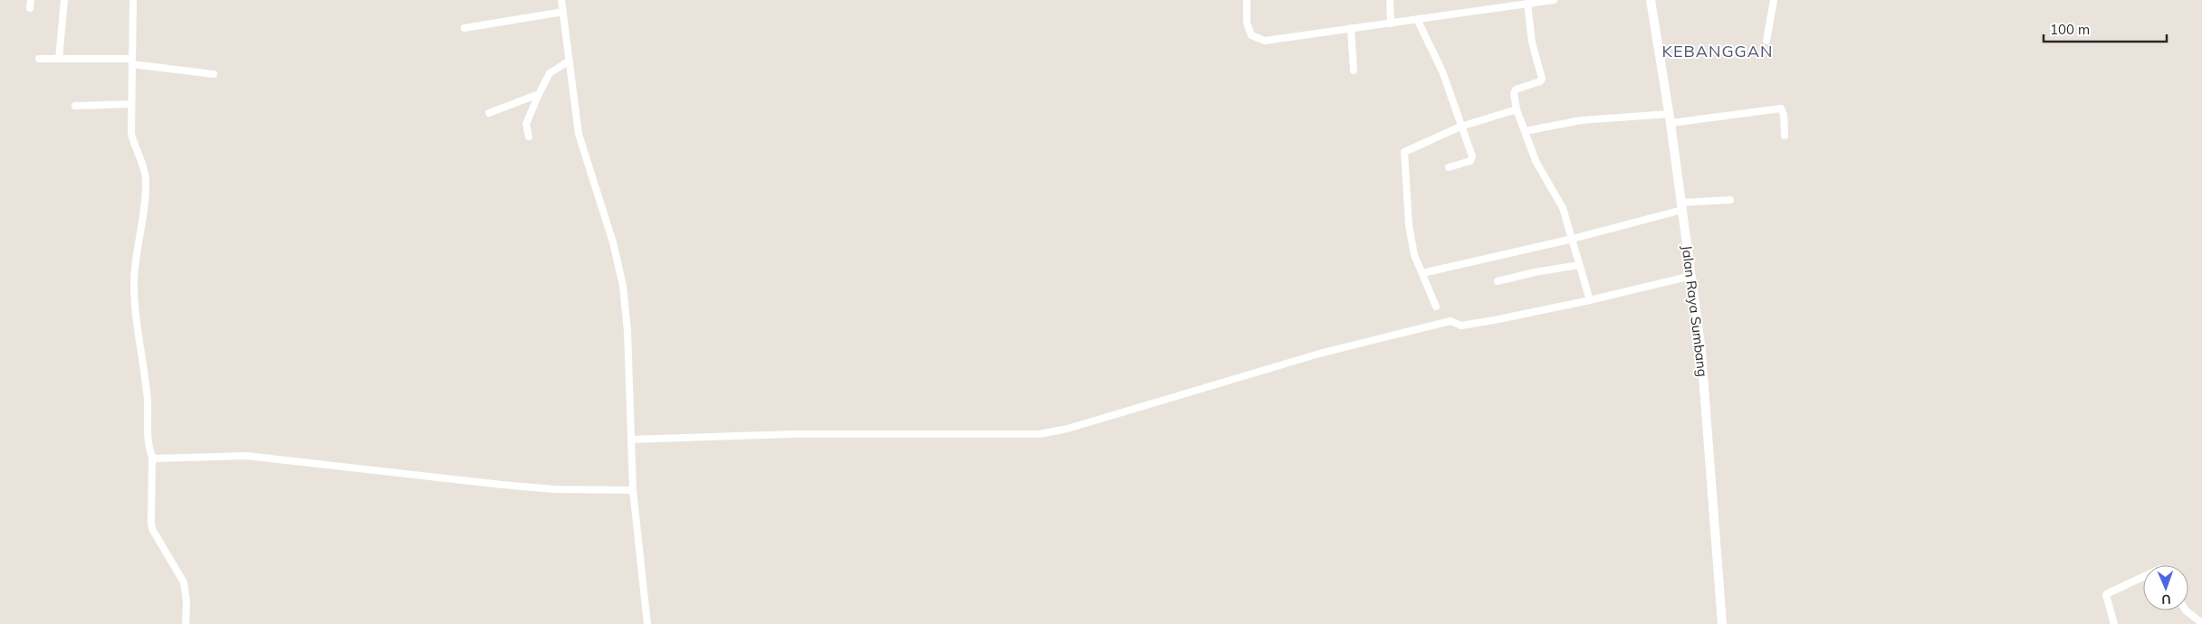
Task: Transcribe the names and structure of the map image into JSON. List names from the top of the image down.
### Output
{
  "streets": {
    "street": ["Jalan Raya Sumbang"]
  },
  "districts": ["KEBANGGAN"],
  "scale_bar": "100 m",
  "north": "bottom"
}
